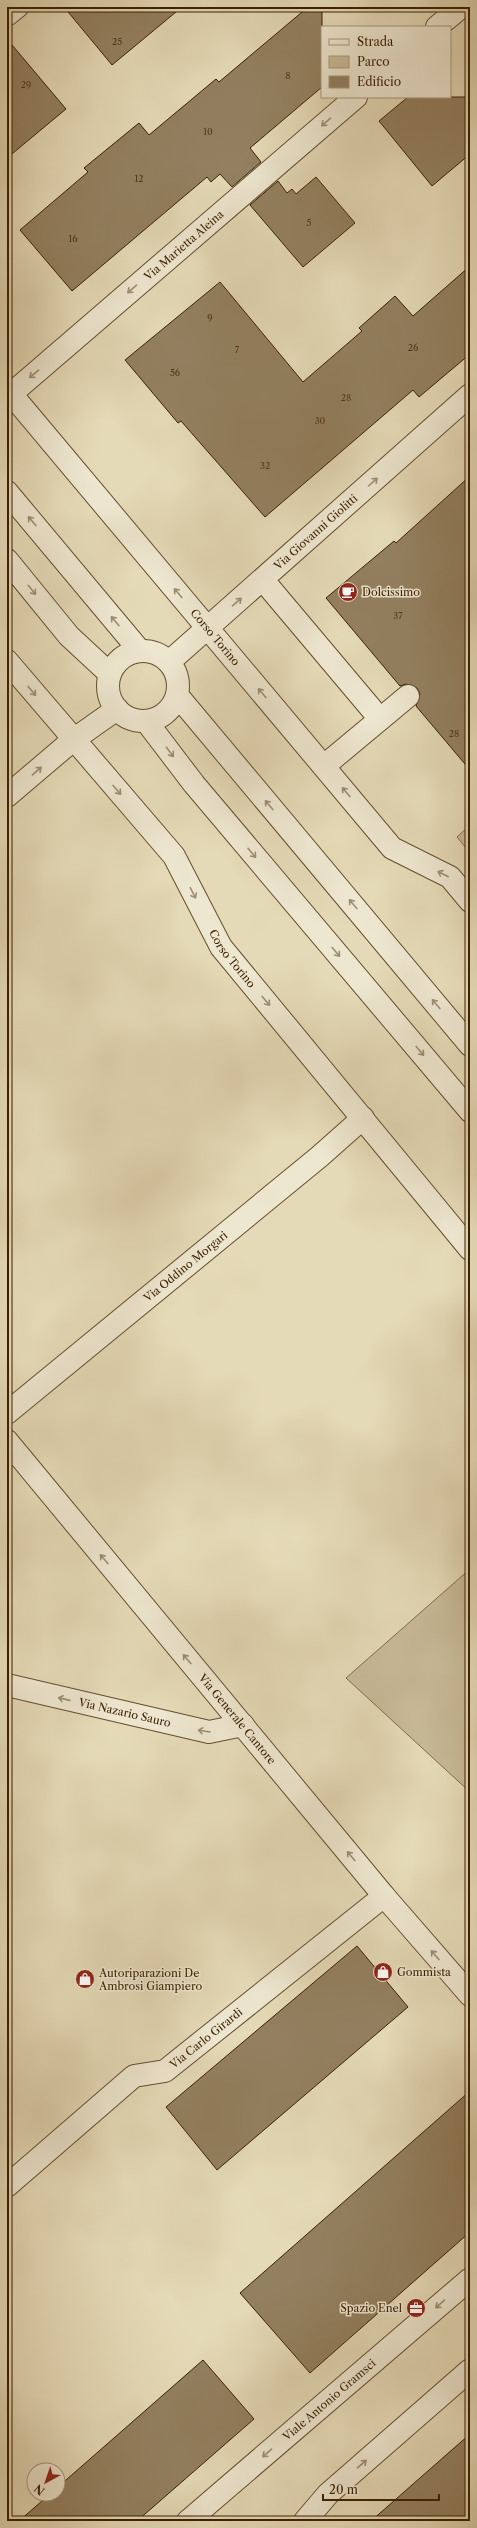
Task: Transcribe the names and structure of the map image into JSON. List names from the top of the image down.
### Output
{
  "streets": {
    "street": [
      "Via Marietta Aleina",
      "Via Giovanni Giolitti",
      "Corso Torino",
      "Via Oddino Morgari",
      "Via Nazario Sauro",
      "Via Generale Cantore",
      "Via Carlo Girardi",
      "Viale Antonio Gramsci"
    ]
  },
  "crossings": [
    ["Via Marietta Aleina", "Corso Torino"],
    ["Via Giovanni Giolitti", "Corso Torino"],
    ["Corso Torino", "Via Oddino Morgari"],
    ["Via Nazario Sauro", "Via Generale Cantore"],
    ["Via Generale Cantore", "Via Carlo Girardi"]
  ],
  "one_way": ["Via Marietta Aleina", "Via Nazario Sauro", "Via Generale Cantore"],
  "places": {
    "cafe": ["Dolcissimo"],
    "shop": ["Gommista", "Autoriparazioni De Ambrosi Giampiero"],
    "office": ["Spazio Enel"]
  },
  "house_numbers": [
    "25",
    "8",
    "29",
    "10",
    "12",
    "5",
    "16",
    "9",
    "26",
    "7",
    "56",
    "28",
    "30",
    "32",
    "37",
    "28"
  ],
  "legend": ["Strada", "Parco", "Edificio"],
  "scale_bar": "20 m",
  "north": "bottom left"
}
